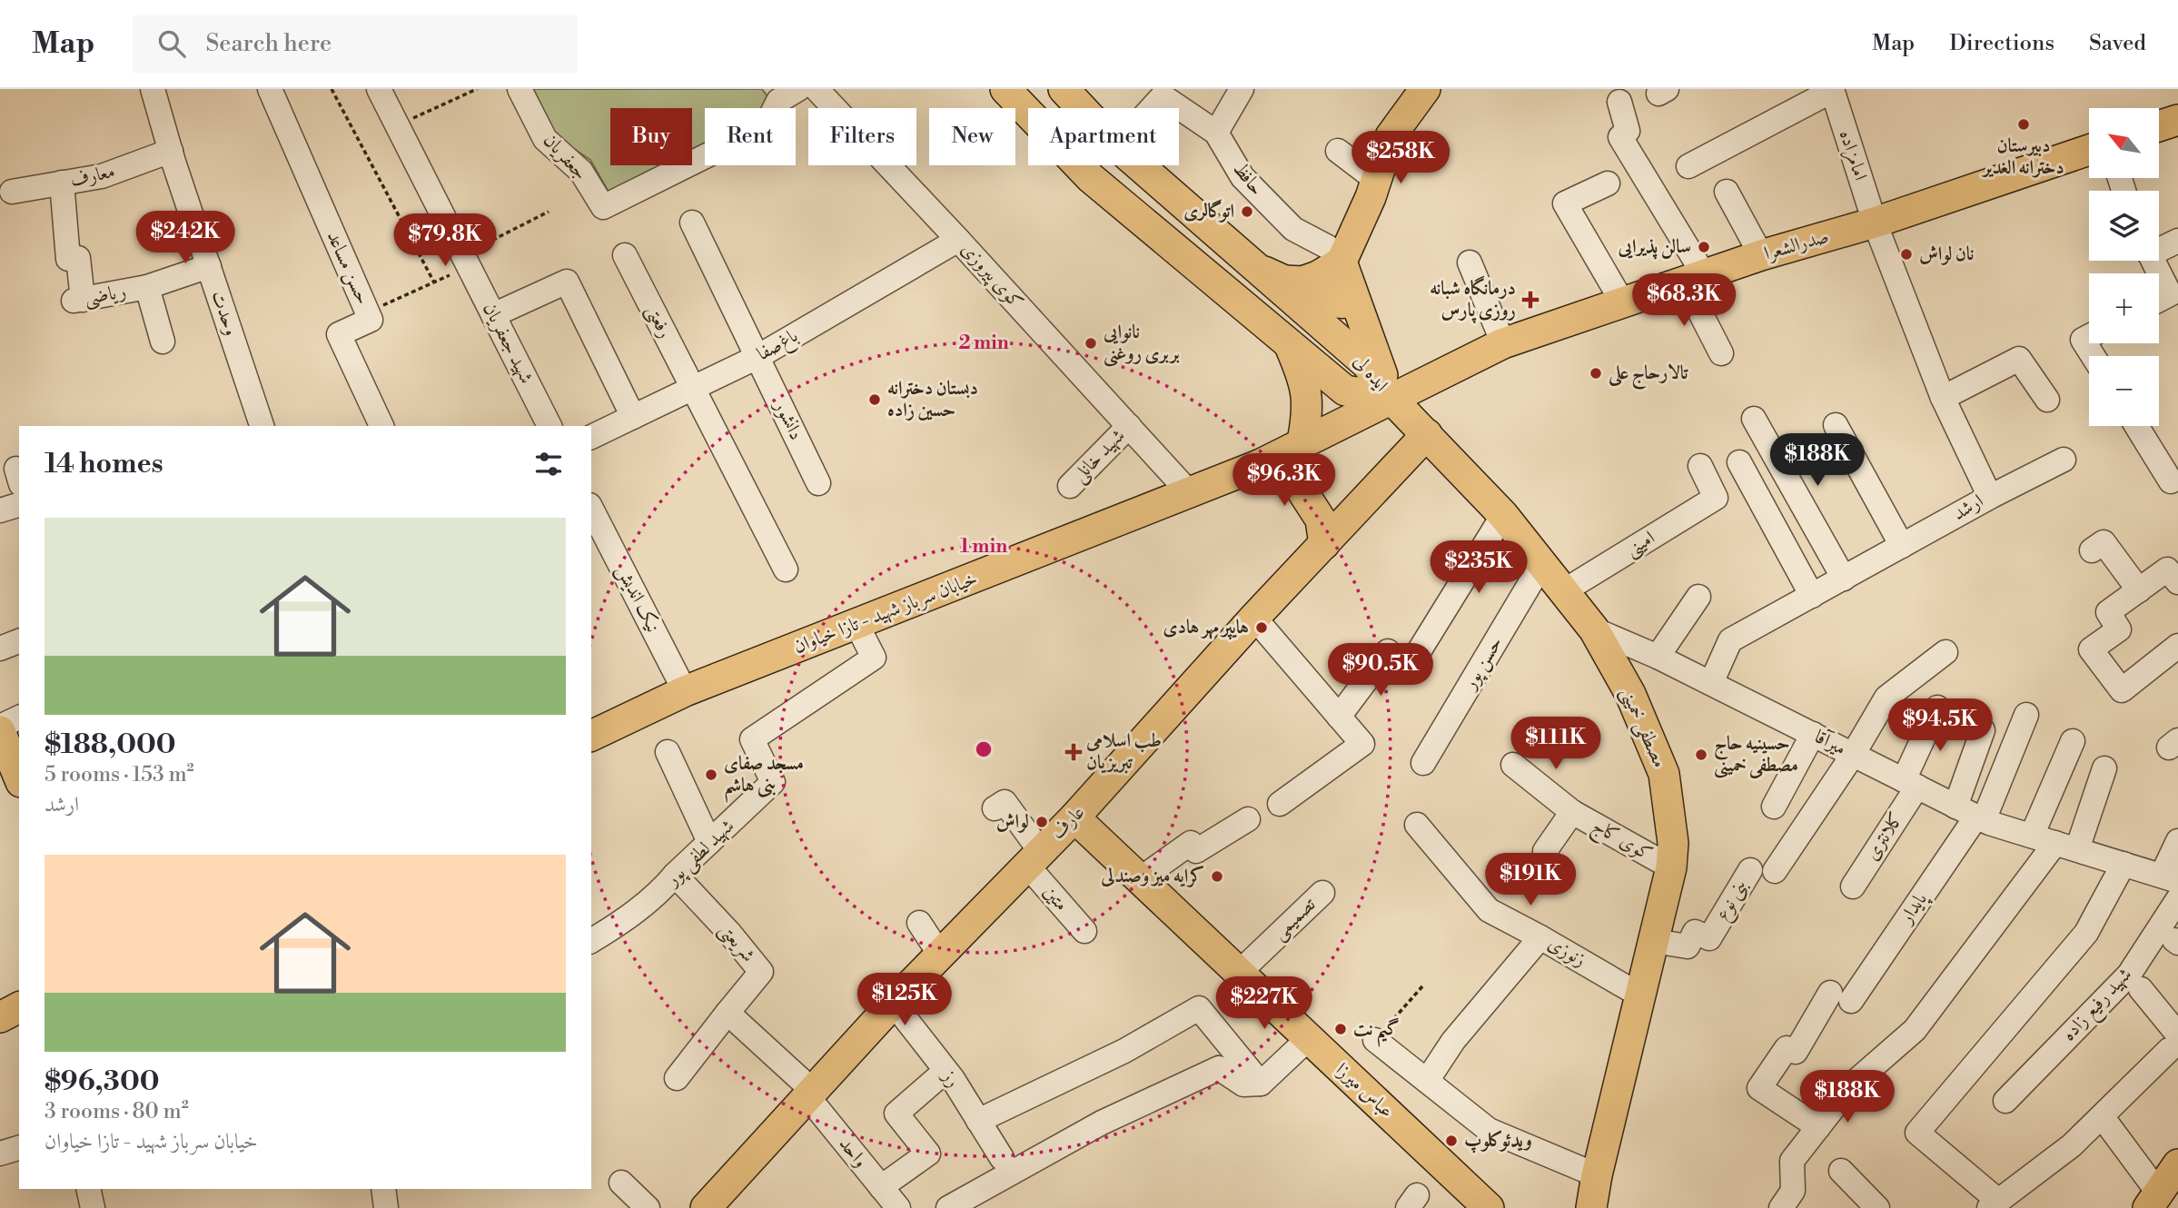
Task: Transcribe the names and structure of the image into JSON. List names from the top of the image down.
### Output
{
  "streets": {
    "main road": [
      "صدرالشعرا",
      "ایده لى",
      "خیابان سرباز شهید - تازا خیاوان",
      "مصطفی خمینی",
      "عارف",
      "عباس میرزا"
    ],
    "street": [
      "امامزاده",
      "جعفریان",
      "معارف",
      "حافظ",
      "حسن مساعد",
      "کوی پیروزی",
      "ریاضی",
      "وحدت",
      "رفعتی",
      "شهید جعفریان",
      "باغ‌صفا",
      "دانشور",
      "شهید خانلی",
      "ارشد",
      "امینی",
      "نیک اندیش",
      "حسن پور",
      "میرآقا",
      "کلانتری",
      "کوی کاج",
      "شهید لطفی پور",
      "متین",
      "بنی نوع",
      "پایدار",
      "تصمیمی",
      "شریعتی",
      "زنوزی",
      "شهید رفیع زاده",
      "رز",
      "واحد"
    ]
  },
  "crossings": [
    ["امامزاده", "صدرالشعرا"],
    ["امامزاده", "ارشد"],
    ["معارف", "ریاضی"],
    ["معارف", "وحدت"],
    ["صدرالشعرا", "ایده لى"],
    ["صدرالشعرا", "ارشد"],
    ["صدرالشعرا", "خیابان سرباز شهید - تازا خیاوان"],
    ["صدرالشعرا", "مصطفی خمینی"],
    ["کوی پیروزی", "باغ‌صفا"],
    ["کوی پیروزی", "شهید خانلی"],
    ["کوی پیروزی", "خیابان سرباز شهید - تازا خیاوان"],
    ["ریاضی", "وحدت"],
    ["رفعتی", "باغ‌صفا"],
    ["باغ‌صفا", "دانشور"],
    ["ایده لى", "خیابان سرباز شهید - تازا خیاوان"],
    ["ایده لى", "مصطفی خمینی"],
    ["ارشد", "میرآقا"],
    ["امینی", "مصطفی خمینی"],
    ["نیک اندیش", "خیابان سرباز شهید - تازا خیاوان"],
    ["خیابان سرباز شهید - تازا خیاوان", "مصطفی خمینی"],
    ["خیابان سرباز شهید - تازا خیاوان", "شهید لطفی پور"],
    ["حسن پور", "مصطفی خمینی"],
    ["مصطفی خمینی", "میرآقا"],
    ["مصطفی خمینی", "عارف"],
    ["مصطفی خمینی", "کوی کاج"],
    ["مصطفی خمینی", "بنی نوع"],
    ["مصطفی خمینی", "زنوزی"],
    ["میرآقا", "کلانتری"],
    ["میرآقا", "پایدار"],
    ["عارف", "متین"],
    ["عارف", "رز"],
    ["عارف", "عباس میرزا"],
    ["عارف", "واحد"],
    ["شهید لطفی پور", "شریعتی"],
    ["تصمیمی", "عباس میرزا"]
  ],
  "places": {
    "other": [
      "دبیرستان دخترانه الغدیر",
      "اتوگالری",
      "سالن پذیرایی",
      "نان لواش",
      "نانوایی بربری روغنی",
      "تالارحاج علی",
      "دبستان دخترانه حسین زاده",
      "هایپر مهر هادی",
      "حسینیه حاج مصطفی خمینی",
      "مسجد صفای بنی هاشم",
      "لواش",
      "کرایه میز وصندلی",
      "گیم نت",
      "ویدئوکلوپ"
    ],
    "health": ["درمانگاه شبانه روزی پارس", "طب اسلامی تبریزیان"]
  },
  "north": "top left",
  "page": {
    "header": "Map",
    "search": "Search here",
    "nav": ["Map", "Directions", "Saved"],
    "map_buttons": ["+", "−"],
    "chip": [
      "Buy",
      "Rent",
      "Filters",
      "New",
      "Apartment"
    ],
    "price": [
      "$258K",
      "$242K",
      "$79.8K",
      "$68.3K",
      "$188K",
      "$96.3K",
      "$235K",
      "$90.5K",
      "$94.5K",
      "$111K",
      "$191K",
      "$125K",
      "$227K",
      "$188K"
    ],
    "heading": "14 homes",
    "list": [
      {
        "name": "$188,000",
        "note": "5 rooms · 153 m² · ارشد"
      },
      {
        "name": "$96,300",
        "note": "3 rooms · 80 m² · خیابان سرباز شهید - تازا خیاوان"
      }
    ]
  },
  "rings": ["2 min", "1 min"]
}
